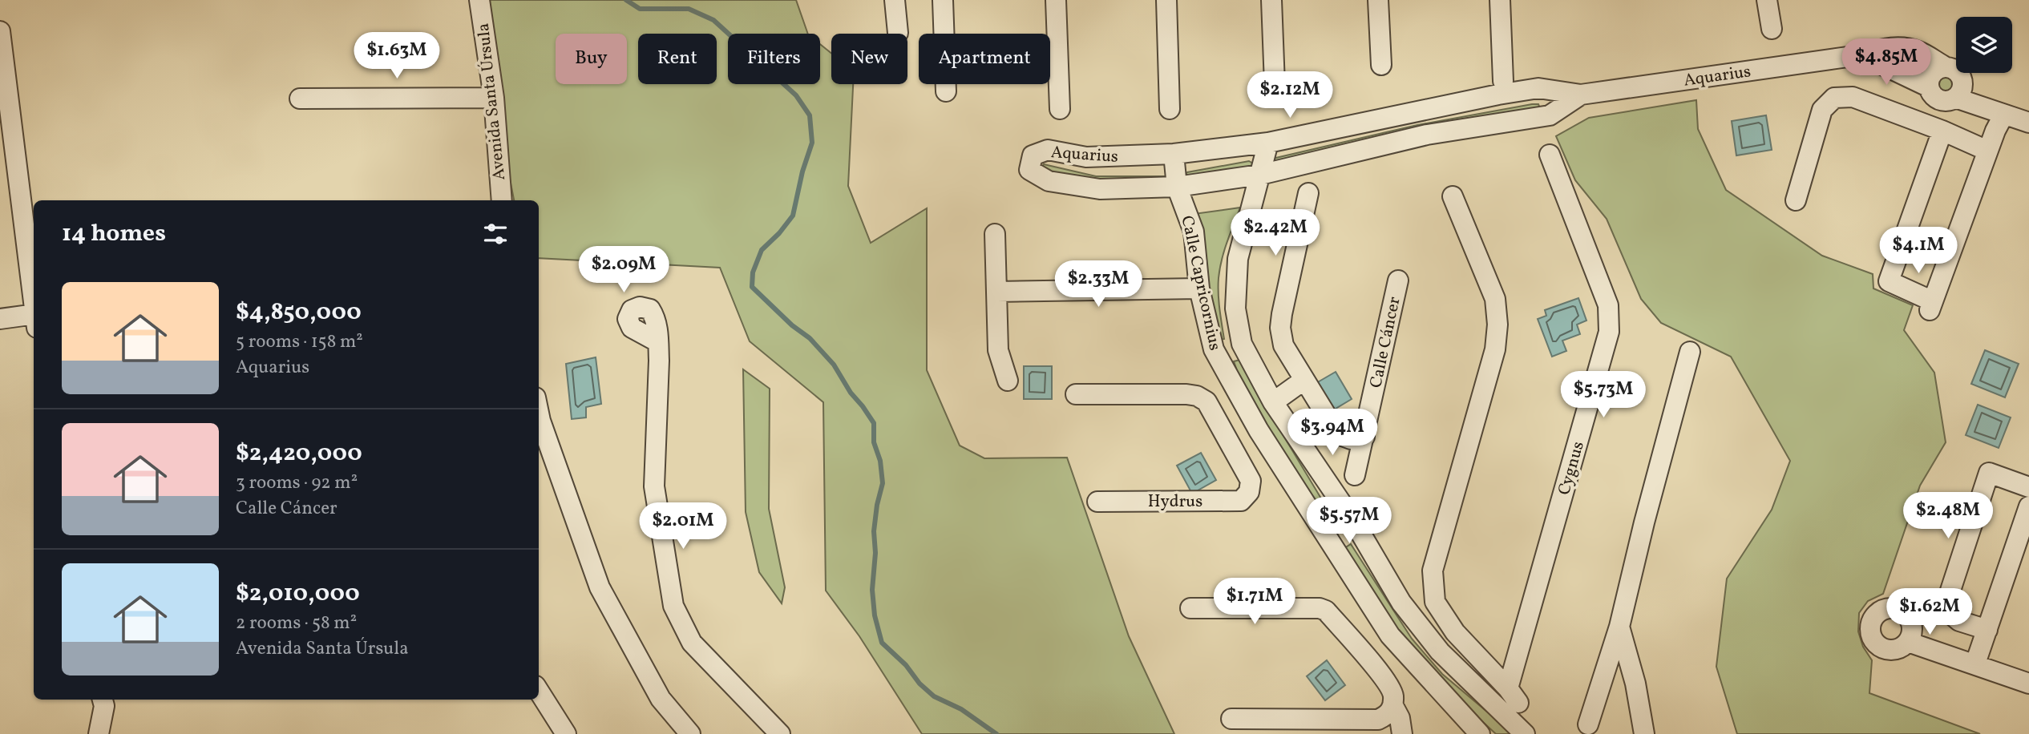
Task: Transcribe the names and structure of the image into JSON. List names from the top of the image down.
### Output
{
  "streets": {
    "street": [
      "Aquarius",
      "Avenida Santa Úrsula",
      "Calle Capricornius",
      "Calle Cáncer",
      "Cygnus",
      "Hydrus"
    ]
  },
  "crossings": [
    ["Aquarius", "Calle Capricornius"]
  ],
  "page": {
    "price": [
      "$1.63M",
      "$4.85M",
      "$2.12M",
      "$2.42M",
      "$4.1M",
      "$2.09M",
      "$2.33M",
      "$5.73M",
      "$3.94M",
      "$2.48M",
      "$5.57M",
      "$2.01M",
      "$1.71M",
      "$1.62M"
    ],
    "chip": [
      "Buy",
      "Rent",
      "Filters",
      "New",
      "Apartment"
    ],
    "heading": "14 homes",
    "list": [
      {
        "name": "$4,850,000",
        "note": "5 rooms · 158 m² · Aquarius"
      },
      {
        "name": "$2,420,000",
        "note": "3 rooms · 92 m² · Calle Cáncer"
      },
      {
        "name": "$2,010,000",
        "note": "2 rooms · 58 m² · Avenida Santa Úrsula"
      }
    ]
  }
}
